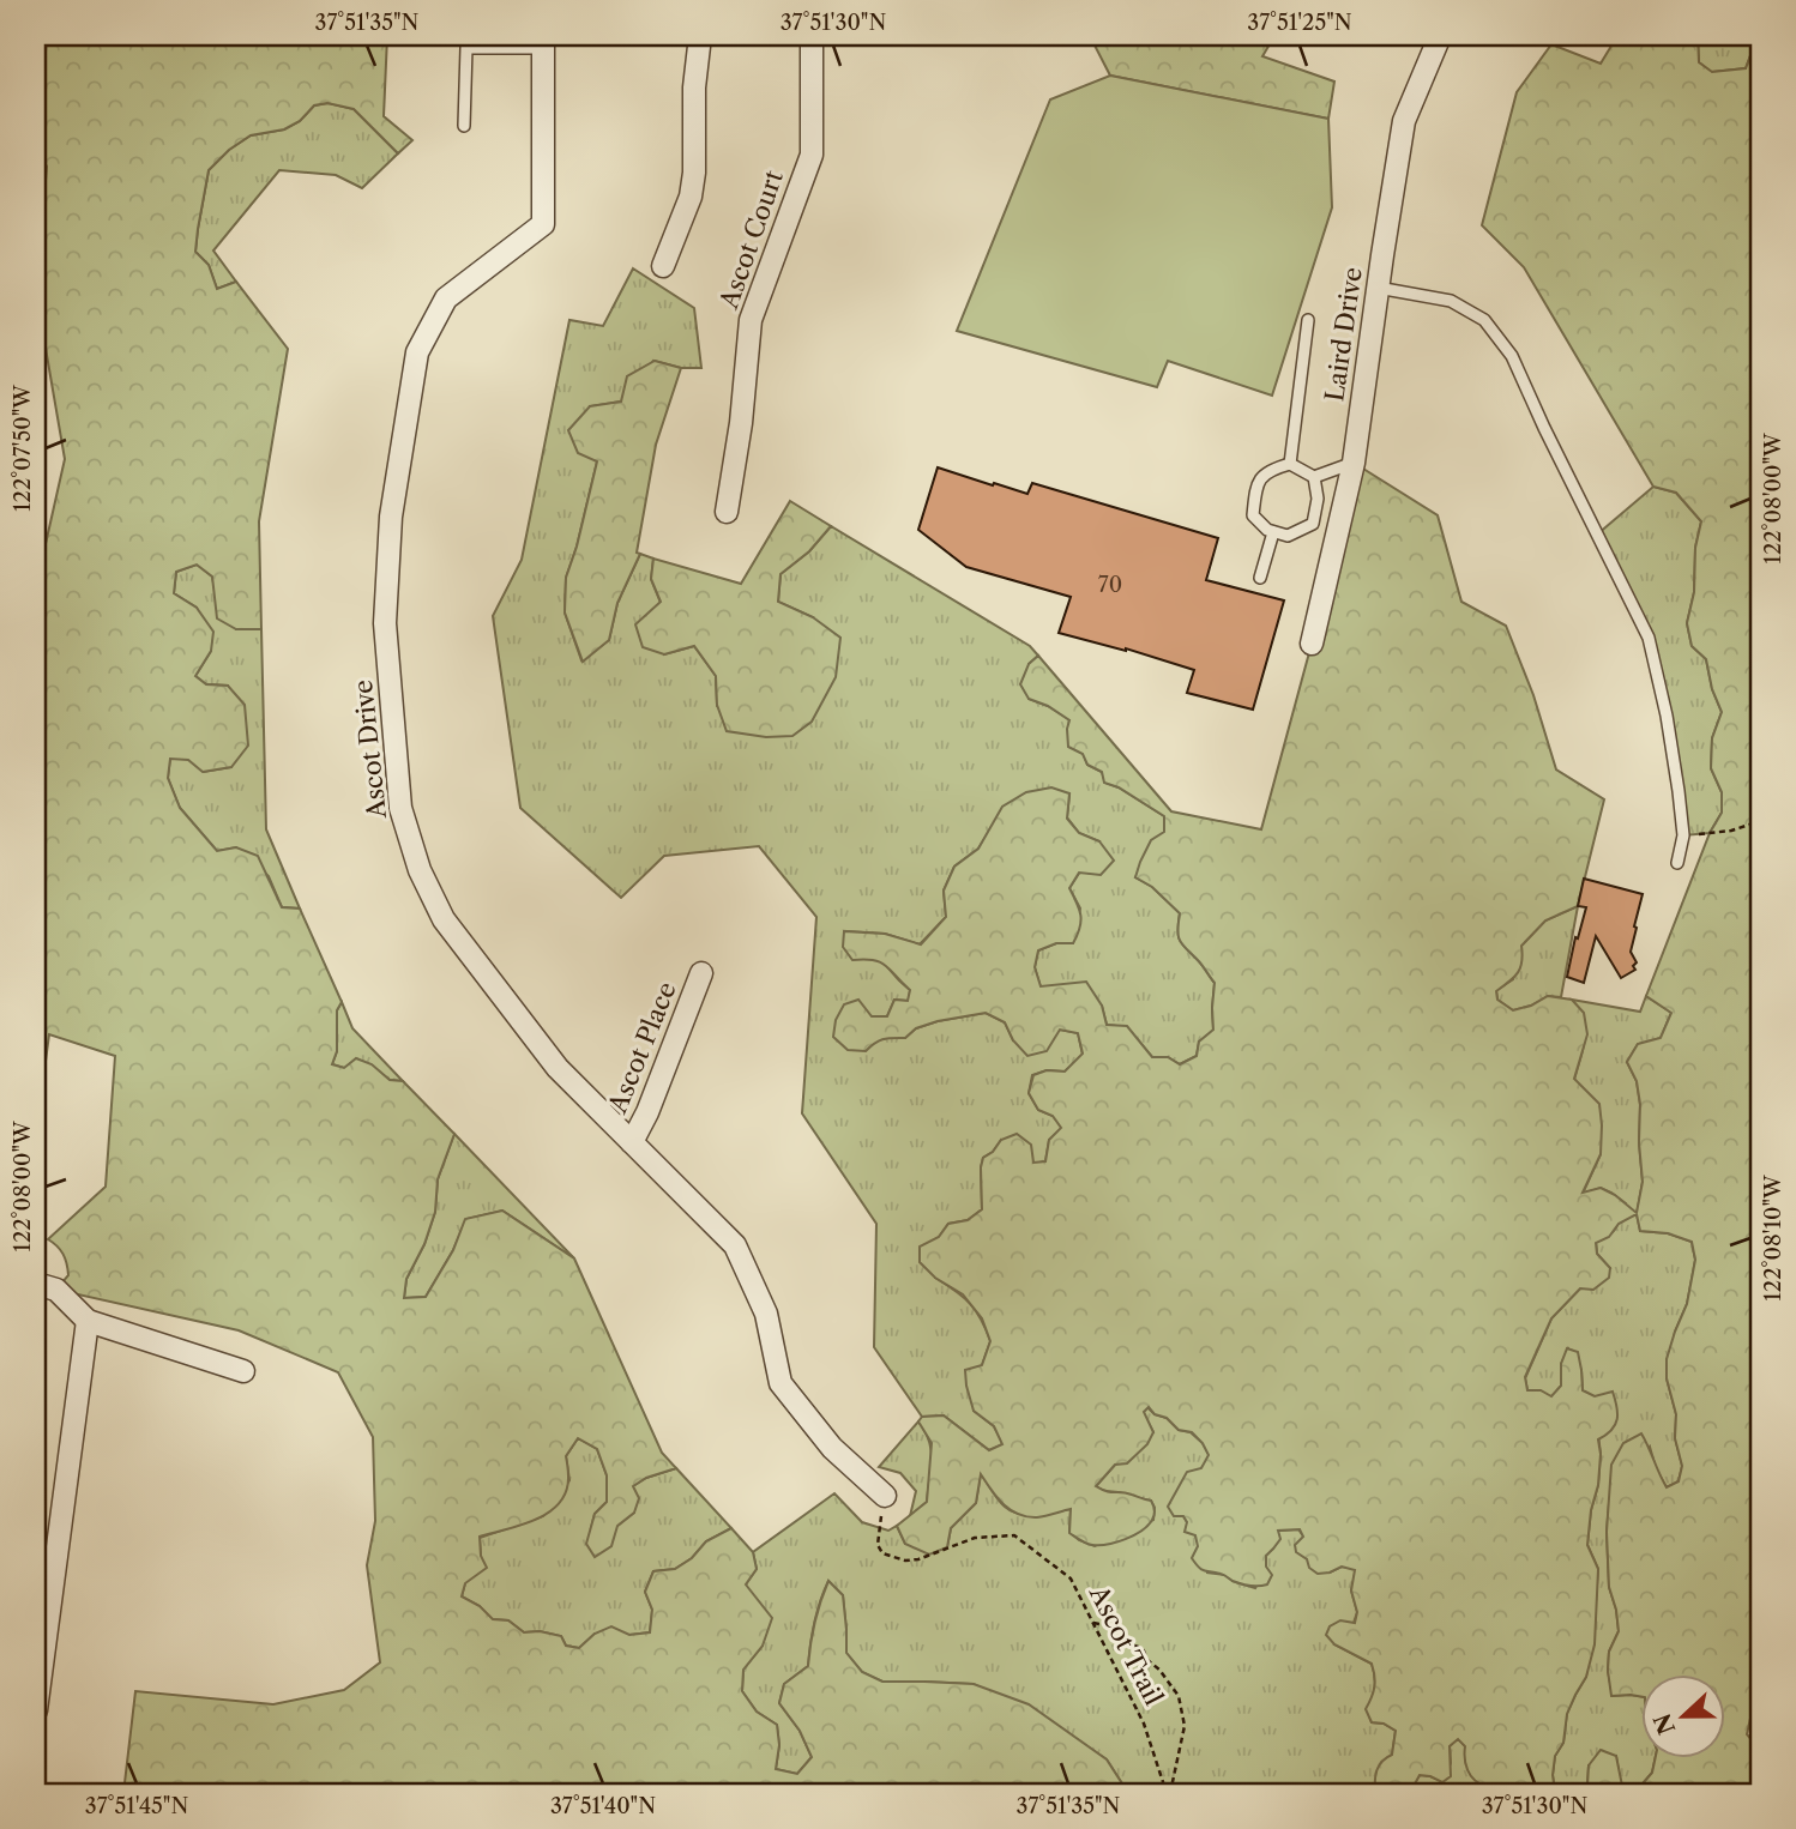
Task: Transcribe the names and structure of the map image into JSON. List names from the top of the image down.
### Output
{
  "streets": {
    "street": [
      "Ascot Court",
      "Laird Drive",
      "Ascot Drive",
      "Ascot Place"
    ],
    "path": ["Ascot Trail"]
  },
  "crossings": [
    ["Ascot Drive", "Ascot Place"],
    ["Ascot Drive", "Ascot Trail"]
  ],
  "house_numbers": ["70"],
  "north": "left",
  "coordinates": [
    "37°51'35\"N",
    "37°51'30\"N",
    "37°51'25\"N",
    "122°07'50\"W",
    "122°08'00\"W",
    "122°08'10\"W",
    "37°51'45\"N",
    "37°51'40\"N"
  ]
}
